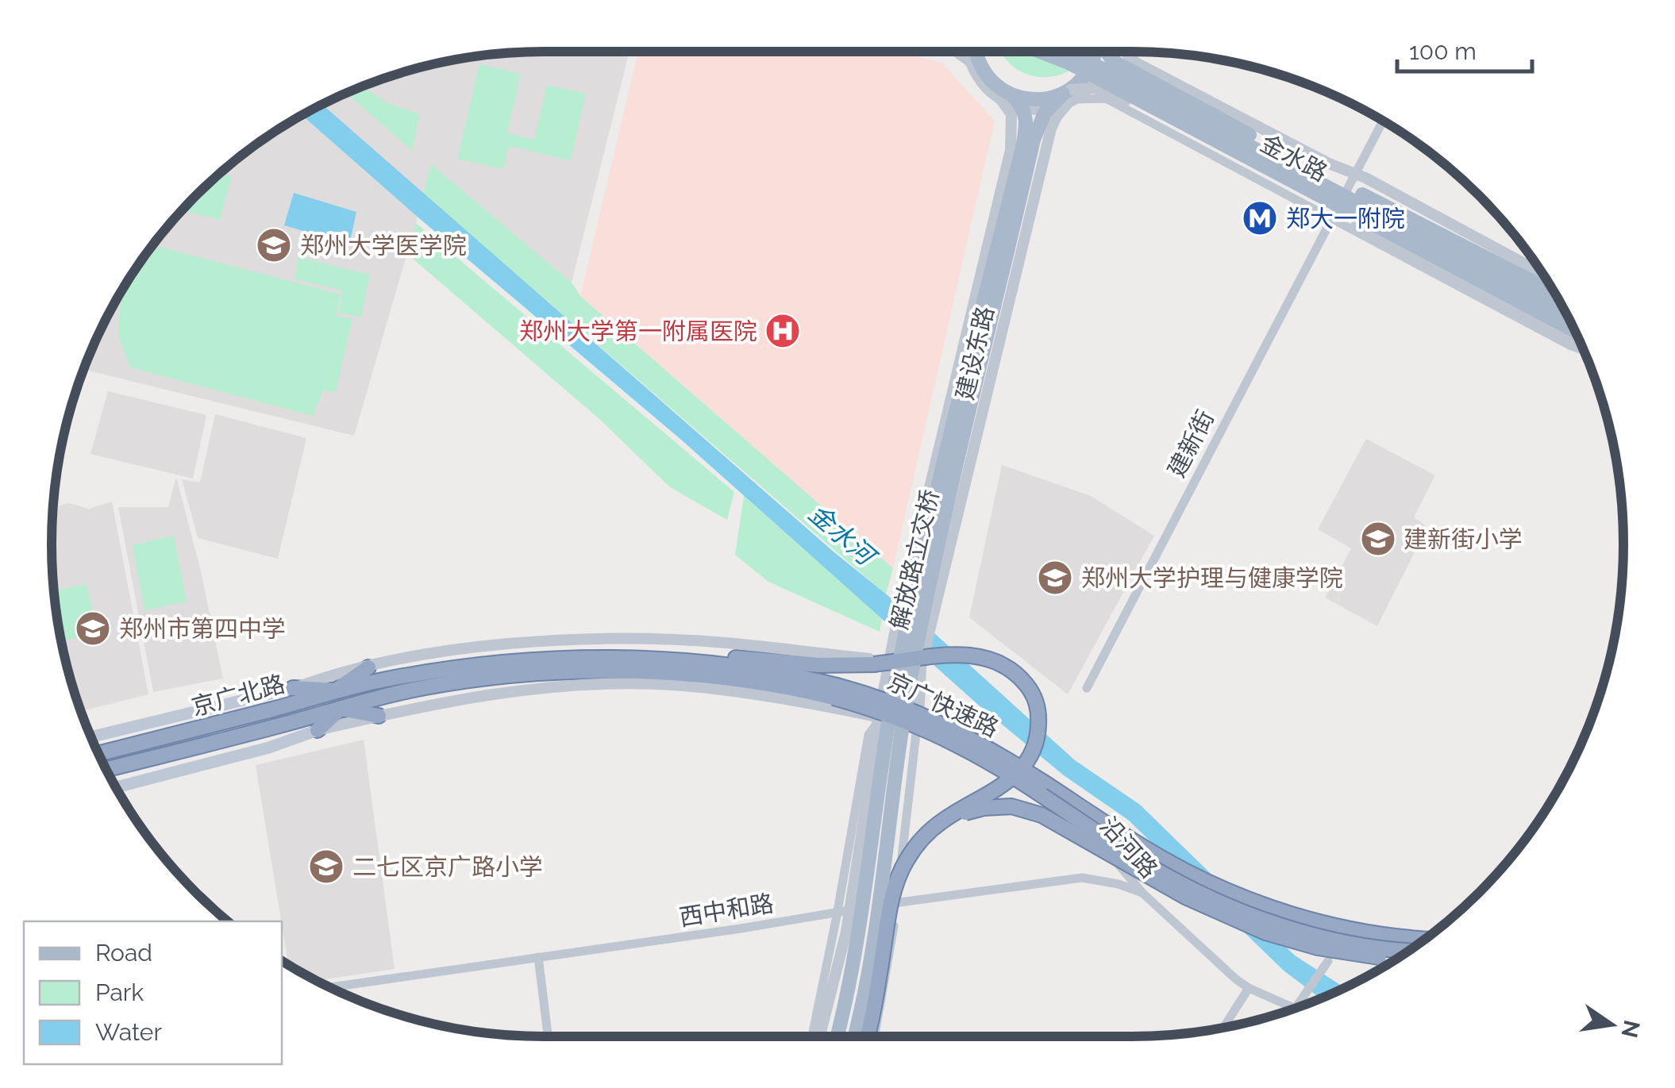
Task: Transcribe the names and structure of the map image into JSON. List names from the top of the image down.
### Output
{
  "streets": {
    "highway": ["京广北路", "京广快速路"],
    "main road": ["金水路", "解放路立交桥"],
    "street": [
      "建设东路",
      "建新街",
      "沿河路",
      "西中和路"
    ]
  },
  "crossings": [
    ["建设东路", "解放路立交桥"],
    ["京广北路", "京广快速路"],
    ["沿河路", "西中和路"]
  ],
  "water": ["金水河"],
  "places": {
    "metro station": ["郑大一附院"],
    "school or university": [
      "郑州大学医学院",
      "建新街小学",
      "郑州大学护理与健康学院",
      "郑州市第四中学",
      "二七区京广路小学"
    ],
    "hospital": ["郑州大学第一附属医院"]
  },
  "legend": ["Road", "Park", "Water"],
  "scale_bar": "100 m",
  "north": "right"
}
